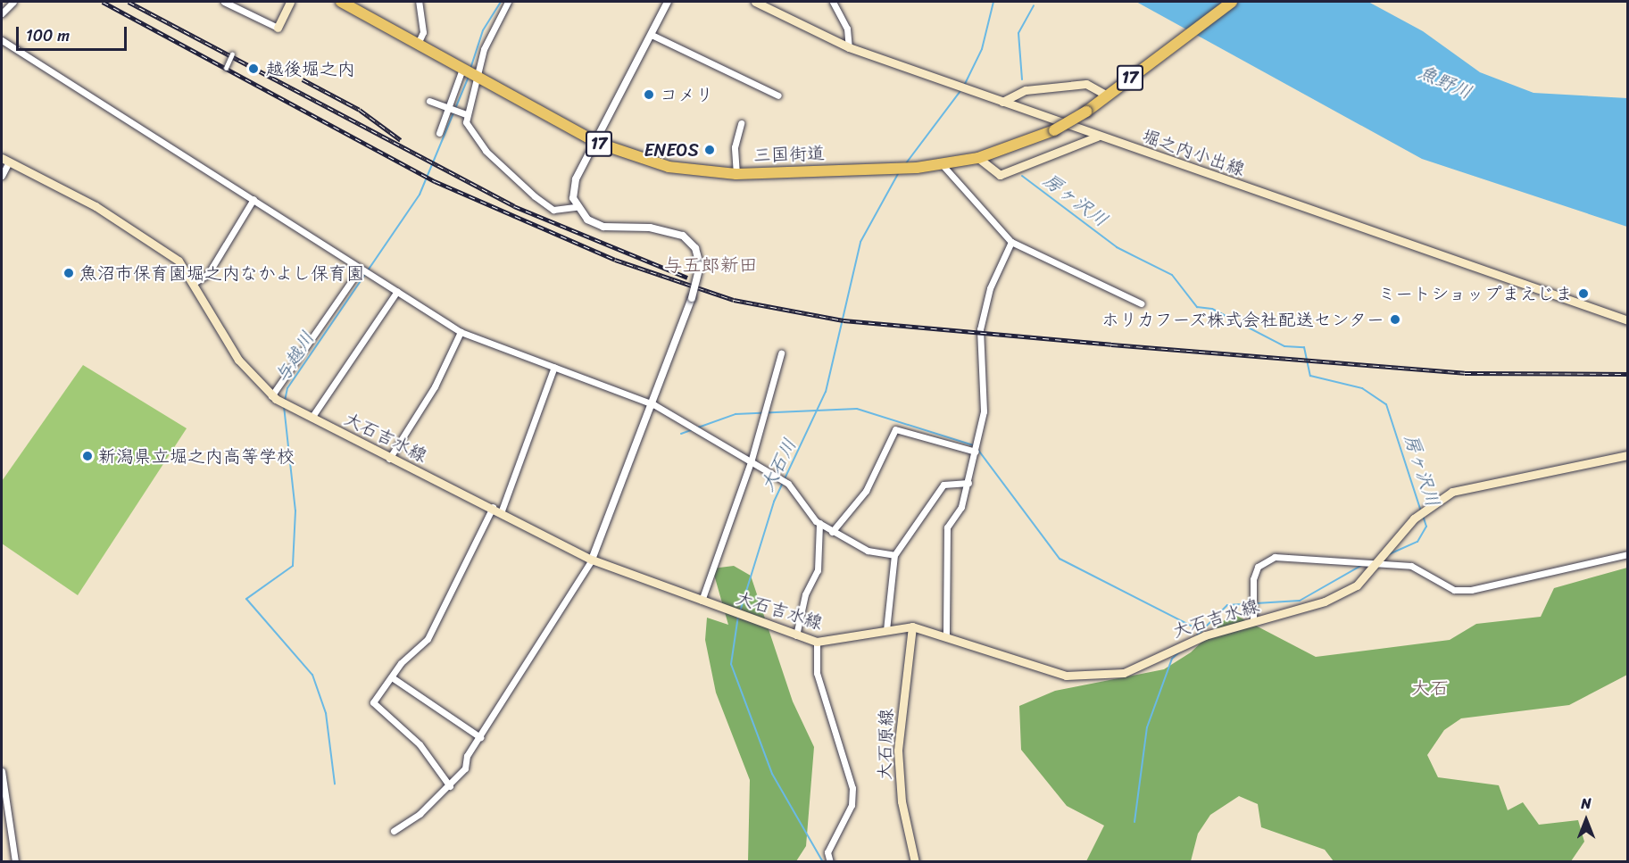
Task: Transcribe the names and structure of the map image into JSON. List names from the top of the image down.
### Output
{
  "streets": {
    "highway": ["17", "三国街道"],
    "main road": ["堀之内小出線", "大石吉水線", "大石原線"]
  },
  "crossings": [
    ["大石吉水線", "大石原線"]
  ],
  "districts": ["与五郎新田", "大石"],
  "water": [
    "魚野川",
    "房ヶ沢川",
    "与越川",
    "大石川"
  ],
  "places": [
    "越後堀之内",
    "コメリ",
    "ENEOS",
    "魚沼市保育園堀之内なかよし保育園",
    "ミートショップまえじま",
    "ホリカフーズ株式会社配送センター",
    "新潟県立堀之内高等学校"
  ],
  "scale_bar": "100 m",
  "north": "top"
}
